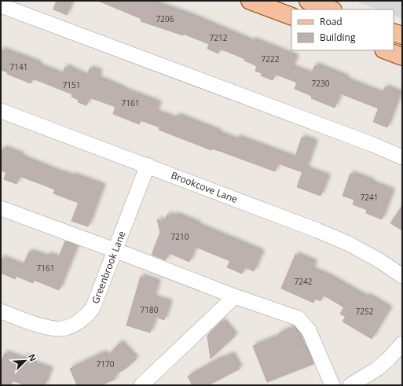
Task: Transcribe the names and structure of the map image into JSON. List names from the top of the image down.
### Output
{
  "streets": {
    "street": ["Brookcove Lane", "Greenbrook Lane"]
  },
  "crossings": [
    ["Brookcove Lane", "Greenbrook Lane"]
  ],
  "house_numbers": [
    "7206",
    "7212",
    "7222",
    "7141",
    "7230",
    "7151",
    "7161",
    "7241",
    "7210",
    "7161",
    "7242",
    "7180",
    "7252",
    "7170"
  ],
  "legend": ["Road", "Building"],
  "north": "top right"
}
